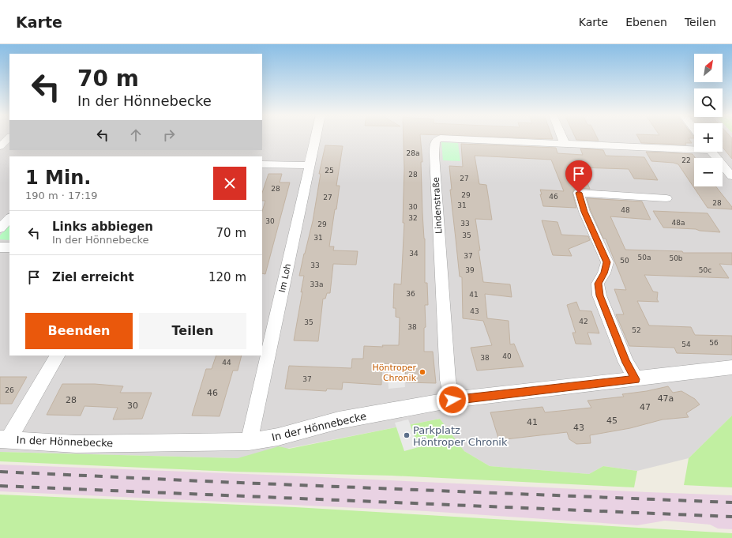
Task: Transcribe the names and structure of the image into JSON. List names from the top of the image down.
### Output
{
  "streets": {
    "street": ["Lindenstraße", "Im Loh", "In der Hönnebecke"]
  },
  "crossings": [
    ["Lindenstraße", "In der Hönnebecke"],
    ["Im Loh", "In der Hönnebecke"]
  ],
  "places": ["Höntroper Chronik", "Parkplatz Höntroper Chronik"],
  "house_numbers": [
    "28a",
    "22",
    "25",
    "28",
    "27",
    "28",
    "29",
    "46",
    "27",
    "28",
    "31",
    "30",
    "48",
    "32",
    "30",
    "48a",
    "33",
    "29",
    "35",
    "31",
    "34",
    "37",
    "50a",
    "50b",
    "50",
    "33",
    "39",
    "50c",
    "33a",
    "36",
    "41",
    "43",
    "42",
    "35",
    "38",
    "52",
    "56",
    "54",
    "40",
    "38",
    "44",
    "37",
    "26",
    "46",
    "47a",
    "28",
    "30",
    "47",
    "45",
    "41",
    "43"
  ],
  "north": "top right",
  "page": {
    "header": "Karte",
    "nav": ["Karte", "Ebenen", "Teilen"],
    "map_buttons": ["+", "−"],
    "turn": ["70 m", "In der Hönnebecke"],
    "heading": ["1 Min.", "190 m · 17:19"],
    "list": [
      {
        "name": "Links abbiegen",
        "note": "In der Hönnebecke",
        "value": "70 m"
      },
      {
        "name": "Ziel erreicht",
        "value": "120 m"
      }
    ],
    "buttons": ["Beenden", "Teilen"]
  }
}
